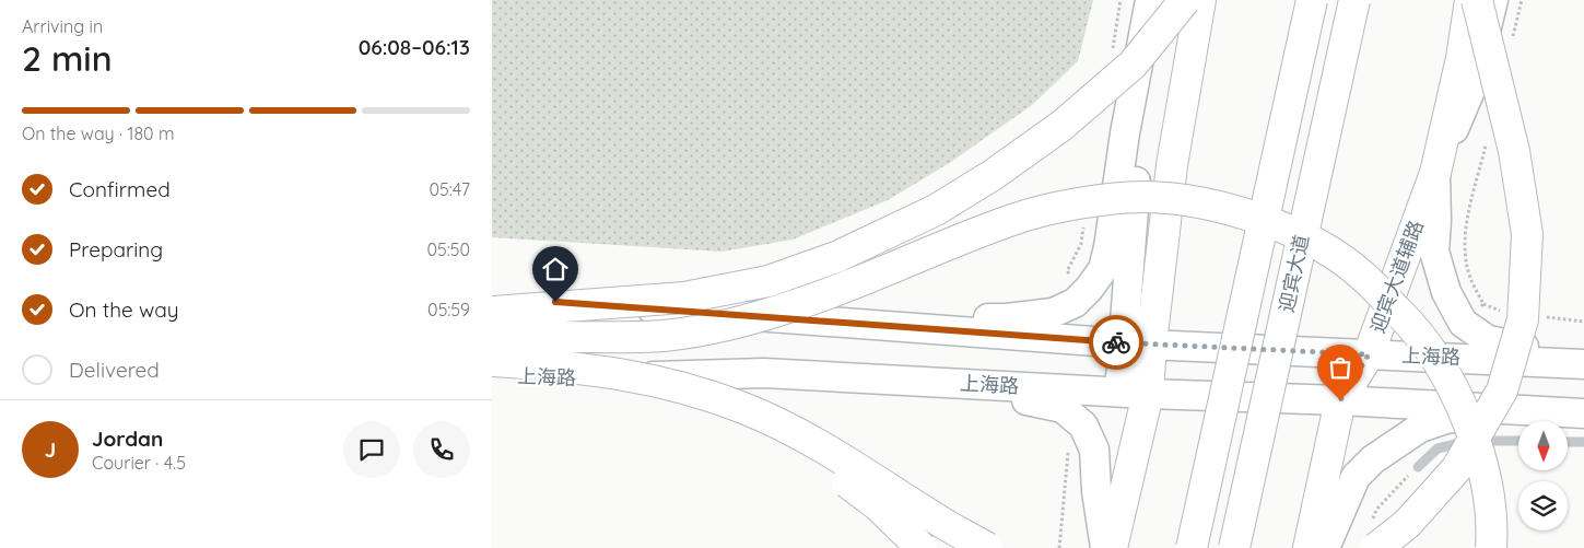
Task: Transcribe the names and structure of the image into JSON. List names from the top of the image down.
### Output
{
  "streets": {
    "main road": ["迎宾大道", "迎宾大道辅路"],
    "street": ["上海路"]
  },
  "crossings": [
    ["迎宾大道辅路", "上海路"]
  ],
  "north": "bottom",
  "page": {
    "heading": ["2 min", "Arriving in", "06:08–06:13"],
    "panel": ["Jordan", "Courier · 4.5"],
    "bar": "On the way · 180 m",
    "list": [
      ["Confirmed", "05:47"],
      ["Preparing", "05:50"],
      ["On the way", "05:59"],
      "Delivered"
    ],
    "round": "J"
  }
}
